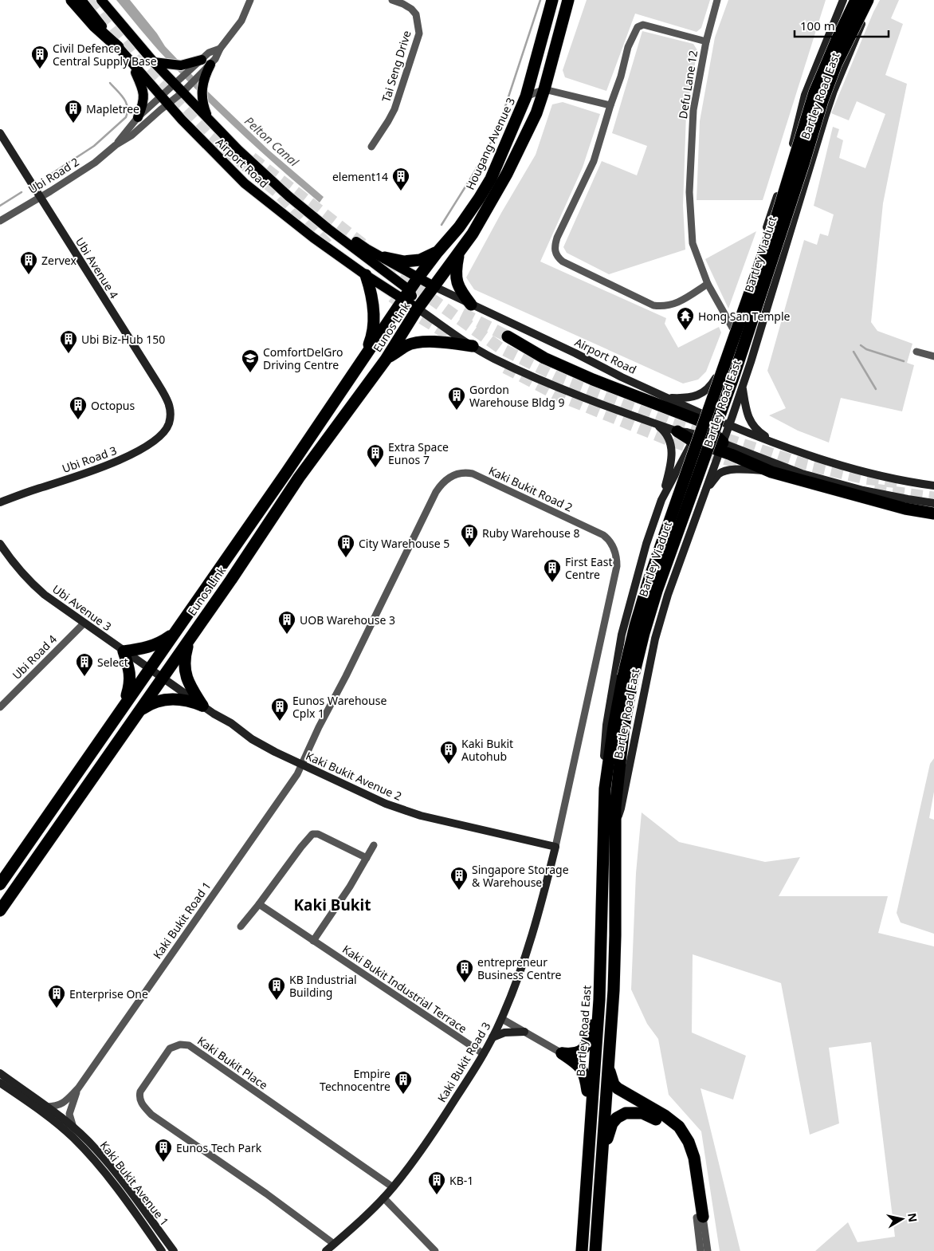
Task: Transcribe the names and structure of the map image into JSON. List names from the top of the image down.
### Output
{
  "streets": {
    "highway": [
      "Bartley Road East",
      "Hougang Avenue 3",
      "Bartley Viaduct",
      "Eunos Link"
    ],
    "main road": [
      "Airport Road",
      "Ubi Avenue 4",
      "Ubi Road 3",
      "Ubi Avenue 3",
      "Kaki Bukit Avenue 2",
      "Kaki Bukit Road 3",
      "Kaki Bukit Avenue 1"
    ],
    "street": [
      "Tai Seng Drive",
      "Defu Lane 12",
      "Ubi Road 2",
      "Kaki Bukit Road 2",
      "Ubi Road 4",
      "Kaki Bukit Road 1",
      "Kaki Bukit Industrial Terrace",
      "Kaki Bukit Place"
    ]
  },
  "crossings": [
    ["Defu Lane 12", "Bartley Road East"],
    ["Bartley Road East", "Airport Road"],
    ["Bartley Road East", "Bartley Viaduct"],
    ["Hougang Avenue 3", "Airport Road"],
    ["Hougang Avenue 3", "Eunos Link"],
    ["Airport Road", "Ubi Road 2"],
    ["Airport Road", "Eunos Link"],
    ["Ubi Road 2", "Ubi Avenue 4"],
    ["Ubi Avenue 4", "Ubi Road 3"],
    ["Eunos Link", "Ubi Avenue 3"],
    ["Eunos Link", "Kaki Bukit Avenue 2"],
    ["Kaki Bukit Road 2", "Kaki Bukit Avenue 2"],
    ["Kaki Bukit Road 2", "Kaki Bukit Road 1"],
    ["Kaki Bukit Road 2", "Kaki Bukit Road 3"],
    ["Ubi Avenue 3", "Ubi Road 4"],
    ["Ubi Avenue 3", "Kaki Bukit Avenue 2"],
    ["Kaki Bukit Avenue 2", "Kaki Bukit Road 1"],
    ["Kaki Bukit Avenue 2", "Kaki Bukit Road 3"],
    ["Kaki Bukit Road 1", "Kaki Bukit Avenue 1"],
    ["Kaki Bukit Industrial Terrace", "Kaki Bukit Road 3"],
    ["Kaki Bukit Road 3", "Kaki Bukit Place"]
  ],
  "districts": ["Kaki Bukit"],
  "water": ["Pelton Canal"],
  "places": {
    "building": [
      "Civil Defence Central Supply Base",
      "Mapletree",
      "element14",
      "Zervex",
      "Ubi Biz-Hub 150",
      "Gordon Warehouse Bldg 9",
      "Octopus",
      "Extra Space Eunos 7",
      "Ruby Warehouse 8",
      "City Warehouse 5",
      "First East Centre",
      "UOB Warehouse 3",
      "Select",
      "Eunos Warehouse Cplx 1",
      "Kaki Bukit Autohub",
      "Singapore Storage & Warehouse",
      "entrepreneur Business Centre",
      "KB Industrial Building",
      "Enterprise One",
      "Empire Technocentre",
      "Eunos Tech Park",
      "KB-1"
    ],
    "temple": ["Hong San Temple"],
    "school or university": ["ComfortDelGro Driving Centre"]
  },
  "scale_bar": "100 m",
  "north": "right"
}
